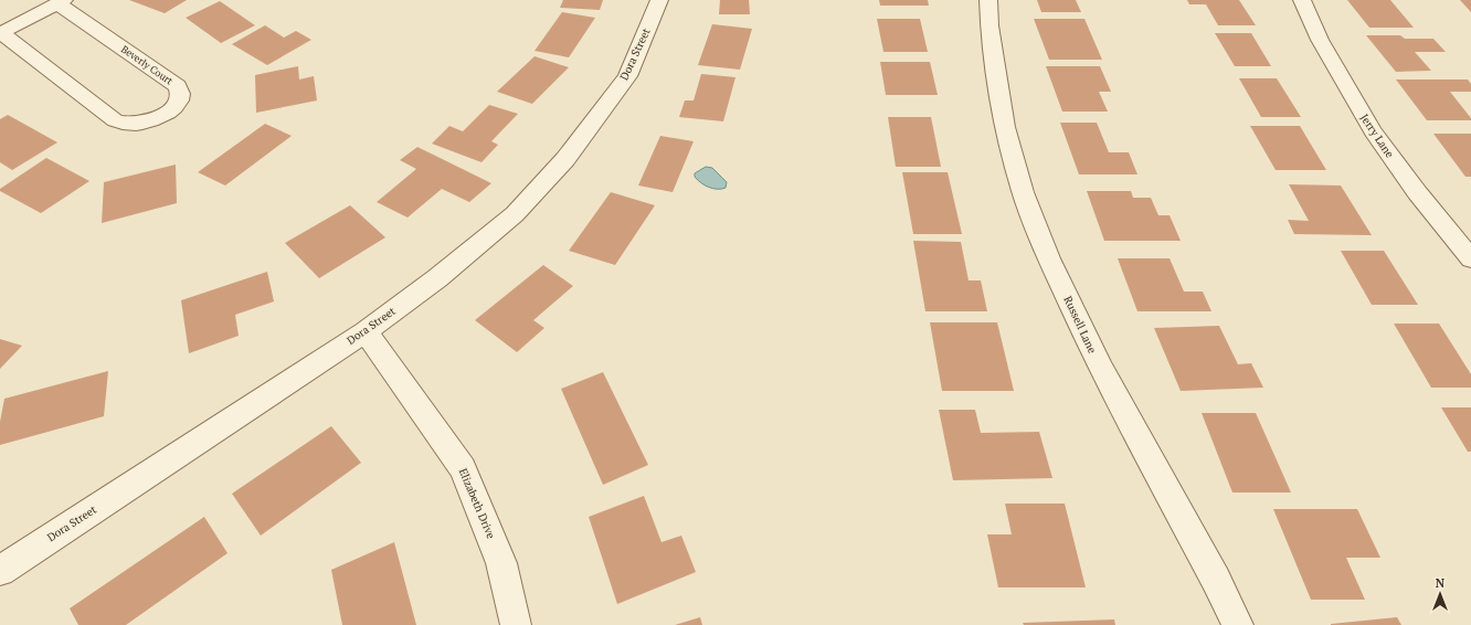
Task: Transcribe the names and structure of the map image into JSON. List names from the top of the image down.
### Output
{
  "streets": {
    "street": [
      "Dora Street",
      "Beverly Court",
      "Jerry Lane",
      "Russell Lane",
      "Elizabeth Drive"
    ]
  },
  "crossings": [
    ["Dora Street", "Elizabeth Drive"]
  ],
  "north": "top"
}
